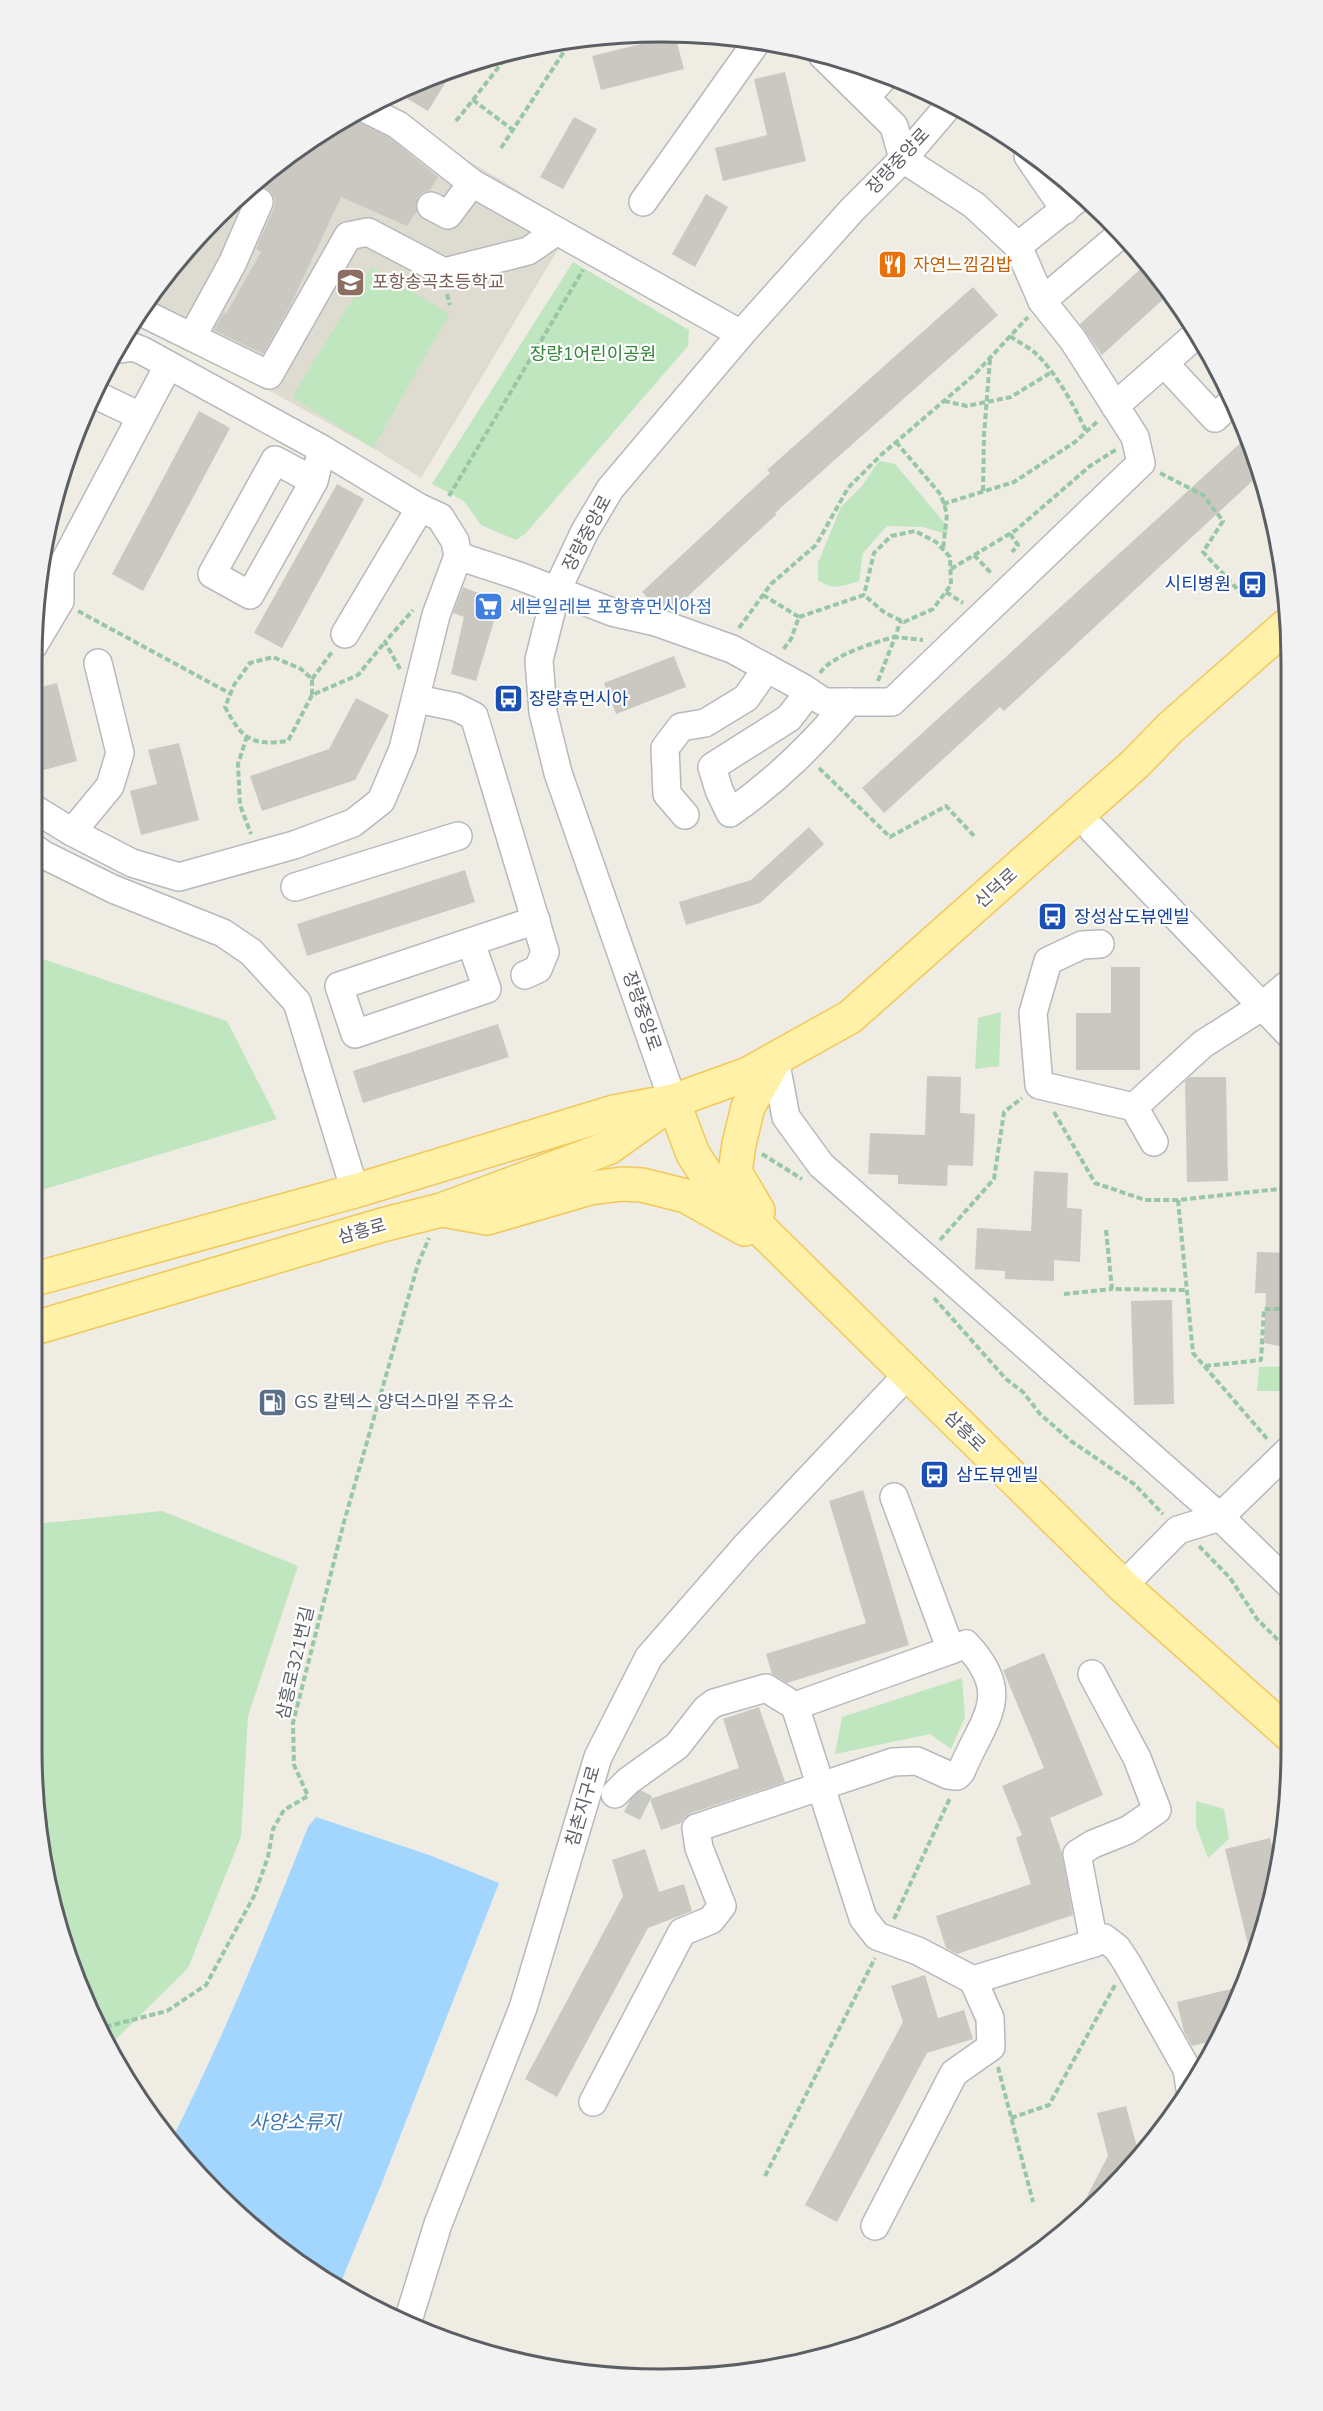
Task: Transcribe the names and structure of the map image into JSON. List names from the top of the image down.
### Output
{
  "streets": {
    "main road": ["신덕로", "삼흥로"],
    "street": ["장량중앙로", "침촌지구로"],
    "path": ["삼흥로321번길"]
  },
  "crossings": [
    ["장량중앙로", "신덕로"],
    ["장량중앙로", "삼흥로"],
    ["신덕로", "삼흥로"],
    ["삼흥로", "삼흥로321번길"],
    ["삼흥로", "침촌지구로"]
  ],
  "water": ["사양소류지"],
  "parks": ["장량1어린이공원"],
  "places": {
    "restaurant": ["자연느낌김밥"],
    "school or university": ["포항송곡초등학교"],
    "bus stop": [
      "시티병원",
      "장량휴먼시아",
      "장성삼도뷰엔빌",
      "삼도뷰엔빌"
    ],
    "supermarket": ["세븐일레븐 포항휴먼시아점"],
    "fuel station": ["GS 칼텍스 양덕스마일 주유소"]
  }
}
